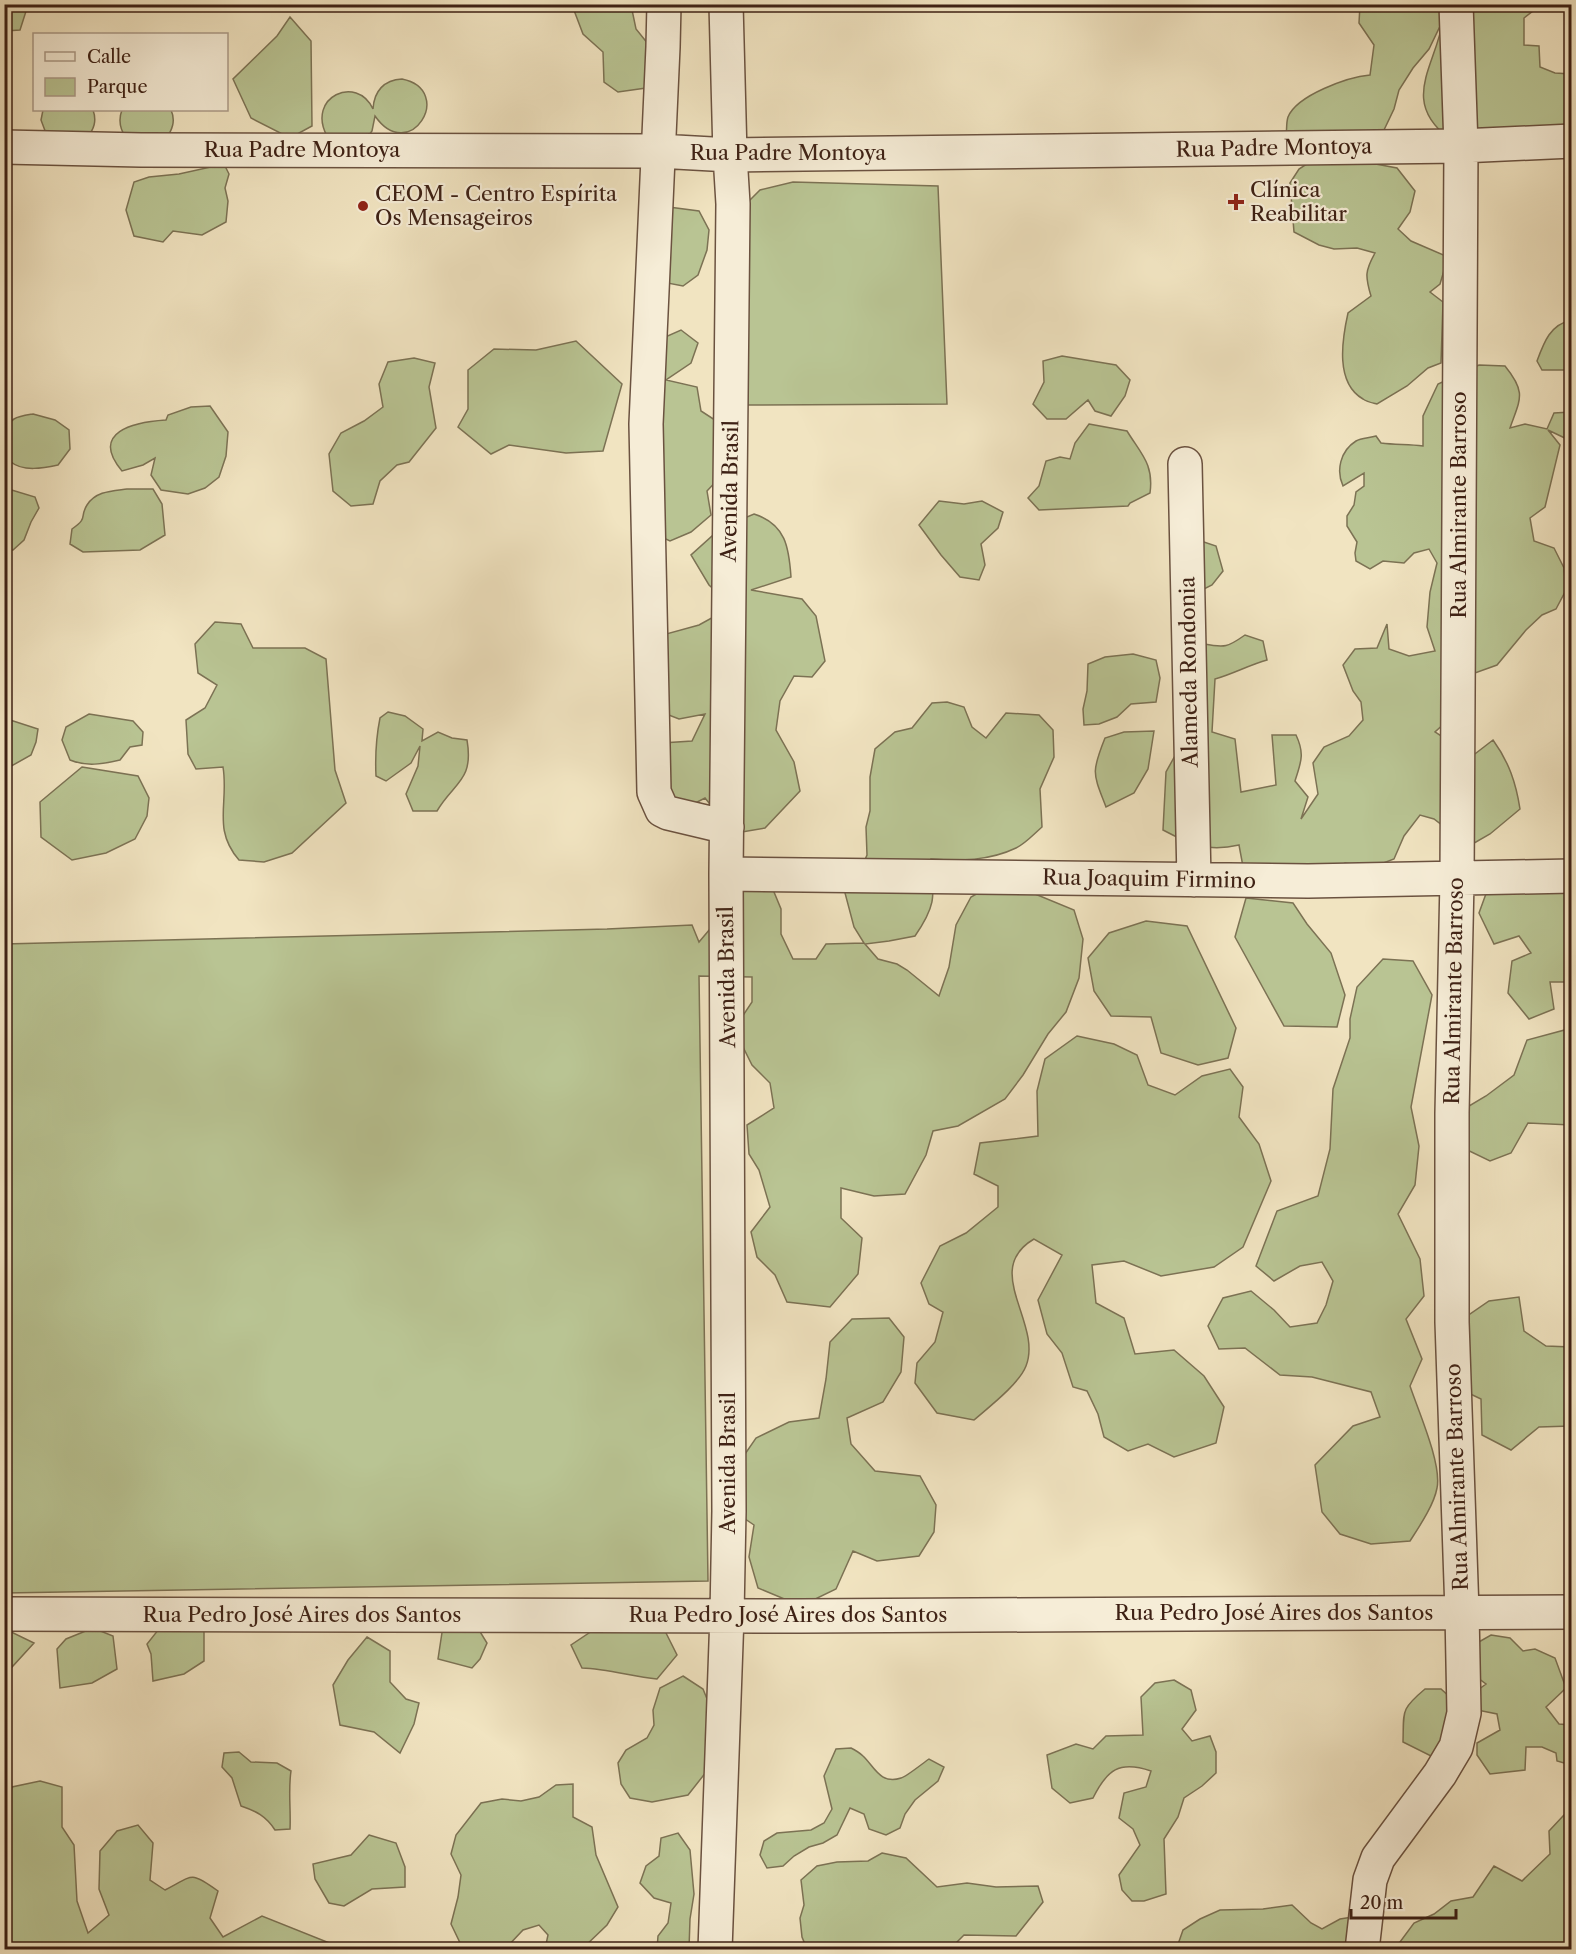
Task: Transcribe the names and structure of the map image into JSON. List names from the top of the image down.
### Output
{
  "streets": {
    "street": [
      "Rua Padre Montoya",
      "Avenida Brasil",
      "Rua Almirante Barroso",
      "Alameda Rondonia",
      "Rua Joaquim Firmino",
      "Rua Pedro José Aires dos Santos"
    ]
  },
  "crossings": [
    ["Rua Padre Montoya", "Avenida Brasil"],
    ["Rua Padre Montoya", "Rua Almirante Barroso"],
    ["Avenida Brasil", "Rua Joaquim Firmino"],
    ["Avenida Brasil", "Rua Pedro José Aires dos Santos"],
    ["Rua Almirante Barroso", "Rua Joaquim Firmino"],
    ["Rua Almirante Barroso", "Rua Pedro José Aires dos Santos"],
    ["Alameda Rondonia", "Rua Joaquim Firmino"]
  ],
  "places": {
    "health": ["Clínica Reabilitar"],
    "other": ["CEOM - Centro Espírita Os Mensageiros"]
  },
  "legend": ["Calle", "Parque"],
  "scale_bar": "20 m"
}
